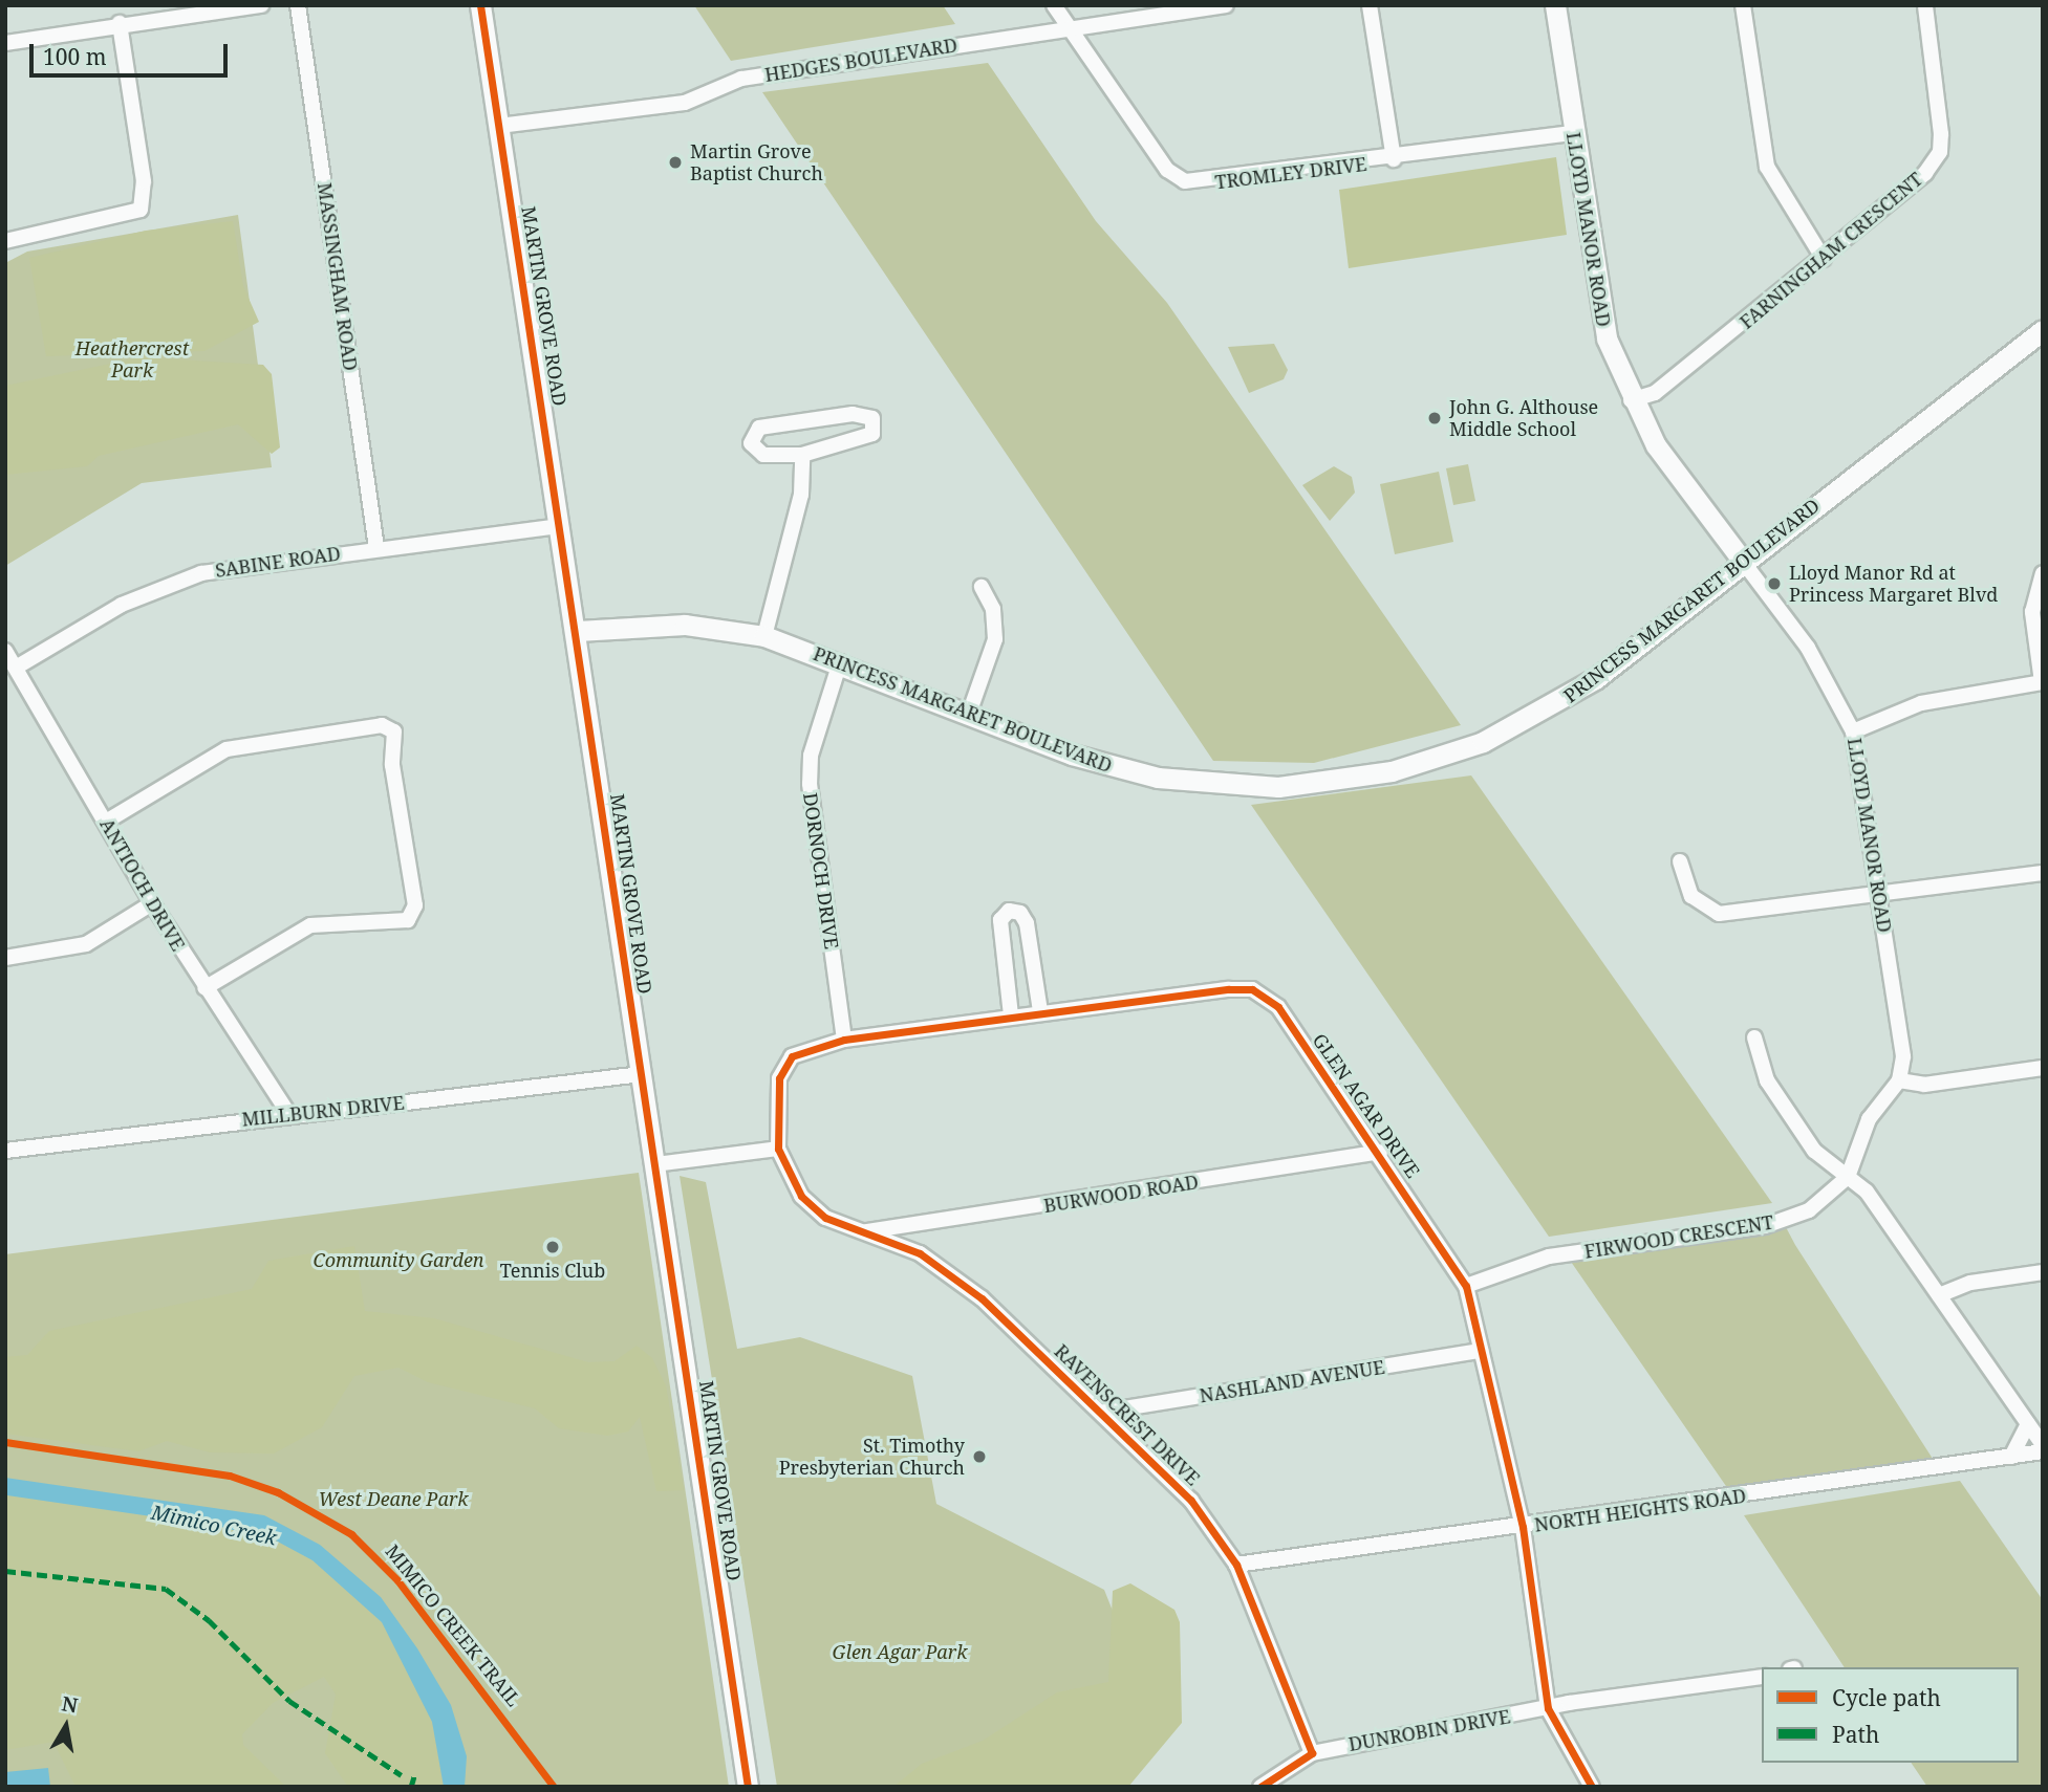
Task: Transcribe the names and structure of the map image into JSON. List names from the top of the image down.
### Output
{
  "streets": {
    "street": [
      "HEDGES BOULEVARD",
      "TROMLEY DRIVE",
      "LLOYD MANOR ROAD",
      "FARNINGHAM CRESCENT",
      "MASSINGHAM ROAD",
      "MARTIN GROVE ROAD",
      "SABINE ROAD",
      "PRINCESS MARGARET BOULEVARD",
      "DORNOCH DRIVE",
      "ANTIOCH DRIVE",
      "GLEN AGAR DRIVE",
      "MILLBURN DRIVE",
      "BURWOOD ROAD",
      "FIRWOOD CRESCENT",
      "NASHLAND AVENUE",
      "RAVENSCREST DRIVE",
      "NORTH HEIGHTS ROAD",
      "DUNROBIN DRIVE"
    ],
    "cycle path": ["MIMICO CREEK TRAIL"]
  },
  "crossings": [
    ["HEDGES BOULEVARD", "TROMLEY DRIVE"],
    ["HEDGES BOULEVARD", "MARTIN GROVE ROAD"],
    ["TROMLEY DRIVE", "LLOYD MANOR ROAD"],
    ["LLOYD MANOR ROAD", "FARNINGHAM CRESCENT"],
    ["LLOYD MANOR ROAD", "PRINCESS MARGARET BOULEVARD"],
    ["LLOYD MANOR ROAD", "FIRWOOD CRESCENT"],
    ["MASSINGHAM ROAD", "SABINE ROAD"],
    ["MARTIN GROVE ROAD", "SABINE ROAD"],
    ["MARTIN GROVE ROAD", "PRINCESS MARGARET BOULEVARD"],
    ["MARTIN GROVE ROAD", "MILLBURN DRIVE"],
    ["SABINE ROAD", "ANTIOCH DRIVE"],
    ["PRINCESS MARGARET BOULEVARD", "DORNOCH DRIVE"],
    ["DORNOCH DRIVE", "GLEN AGAR DRIVE"],
    ["ANTIOCH DRIVE", "MILLBURN DRIVE"],
    ["GLEN AGAR DRIVE", "BURWOOD ROAD"],
    ["GLEN AGAR DRIVE", "FIRWOOD CRESCENT"],
    ["GLEN AGAR DRIVE", "NASHLAND AVENUE"],
    ["GLEN AGAR DRIVE", "RAVENSCREST DRIVE"],
    ["GLEN AGAR DRIVE", "NORTH HEIGHTS ROAD"],
    ["GLEN AGAR DRIVE", "DUNROBIN DRIVE"],
    ["BURWOOD ROAD", "RAVENSCREST DRIVE"],
    ["NASHLAND AVENUE", "RAVENSCREST DRIVE"],
    ["RAVENSCREST DRIVE", "NORTH HEIGHTS ROAD"],
    ["RAVENSCREST DRIVE", "DUNROBIN DRIVE"]
  ],
  "water": ["Mimico Creek"],
  "parks": [
    "Heathercrest Park",
    "Community Garden",
    "West Deane Park",
    "Glen Agar Park"
  ],
  "places": [
    "Martin Grove Baptist Church",
    "John G. Althouse Middle School",
    "Lloyd Manor Rd at Princess Margaret Blvd",
    "Tennis Club",
    "St. Timothy Presbyterian Church"
  ],
  "legend": ["Cycle path", "Path"],
  "scale_bar": "100 m",
  "north": "top"
}
